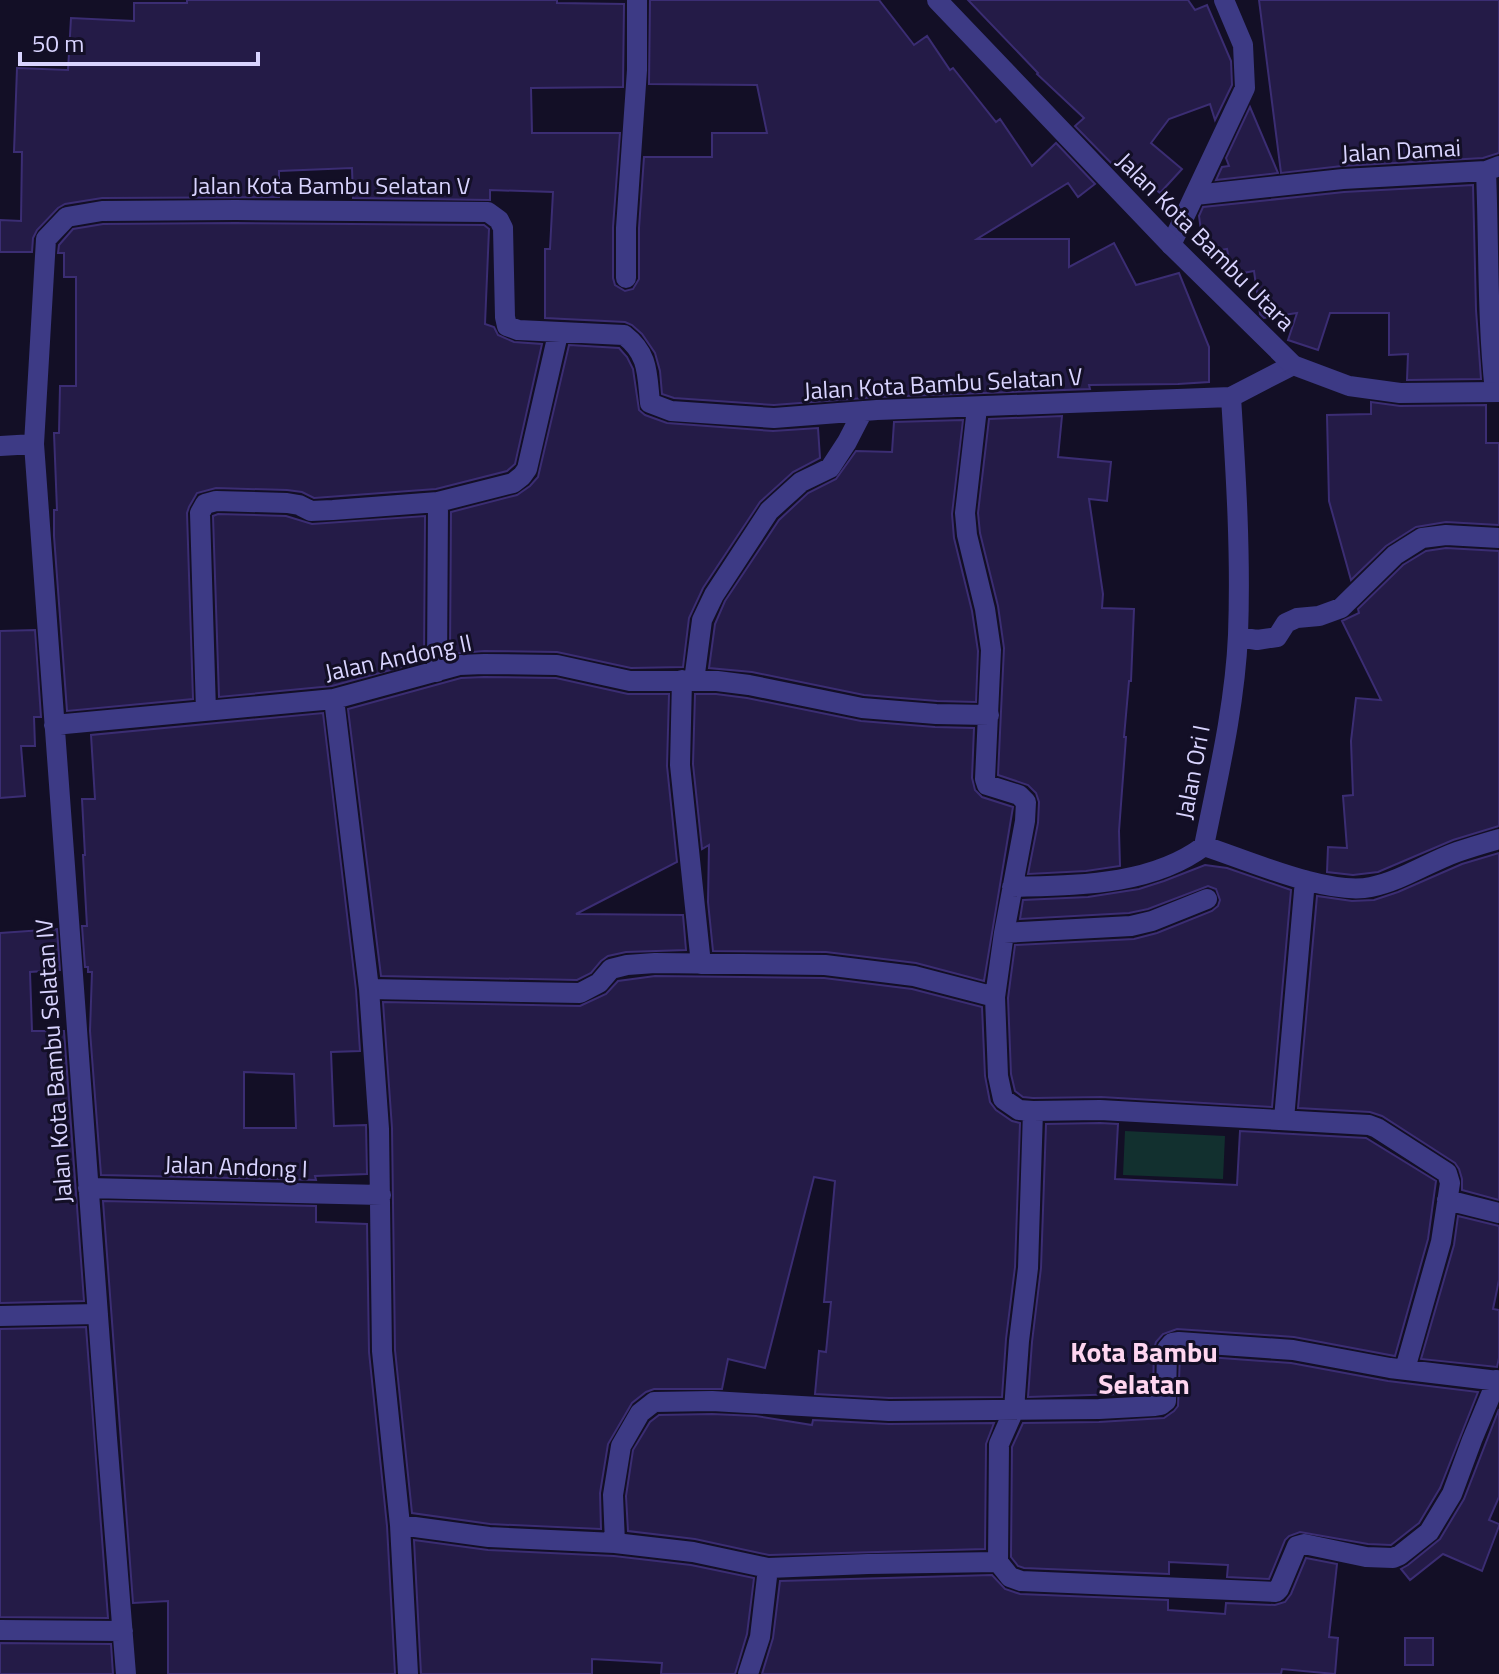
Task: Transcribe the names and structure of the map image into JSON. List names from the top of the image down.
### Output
{
  "streets": {
    "street": [
      "Jalan Damai",
      "Jalan Kota Bambu Selatan V",
      "Jalan Kota Bambu Utara",
      "Jalan Andong II",
      "Jalan Ori I",
      "Jalan Kota Bambu Selatan IV",
      "Jalan Andong I"
    ]
  },
  "crossings": [
    ["Jalan Damai", "Jalan Kota Bambu Utara"],
    ["Jalan Kota Bambu Selatan V", "Jalan Kota Bambu Utara"],
    ["Jalan Kota Bambu Selatan V", "Jalan Ori I"],
    ["Jalan Kota Bambu Selatan V", "Jalan Kota Bambu Selatan IV"],
    ["Jalan Andong II", "Jalan Kota Bambu Selatan IV"],
    ["Jalan Kota Bambu Selatan IV", "Jalan Andong I"]
  ],
  "districts": ["Kota Bambu Selatan"],
  "scale_bar": "50 m"
}
